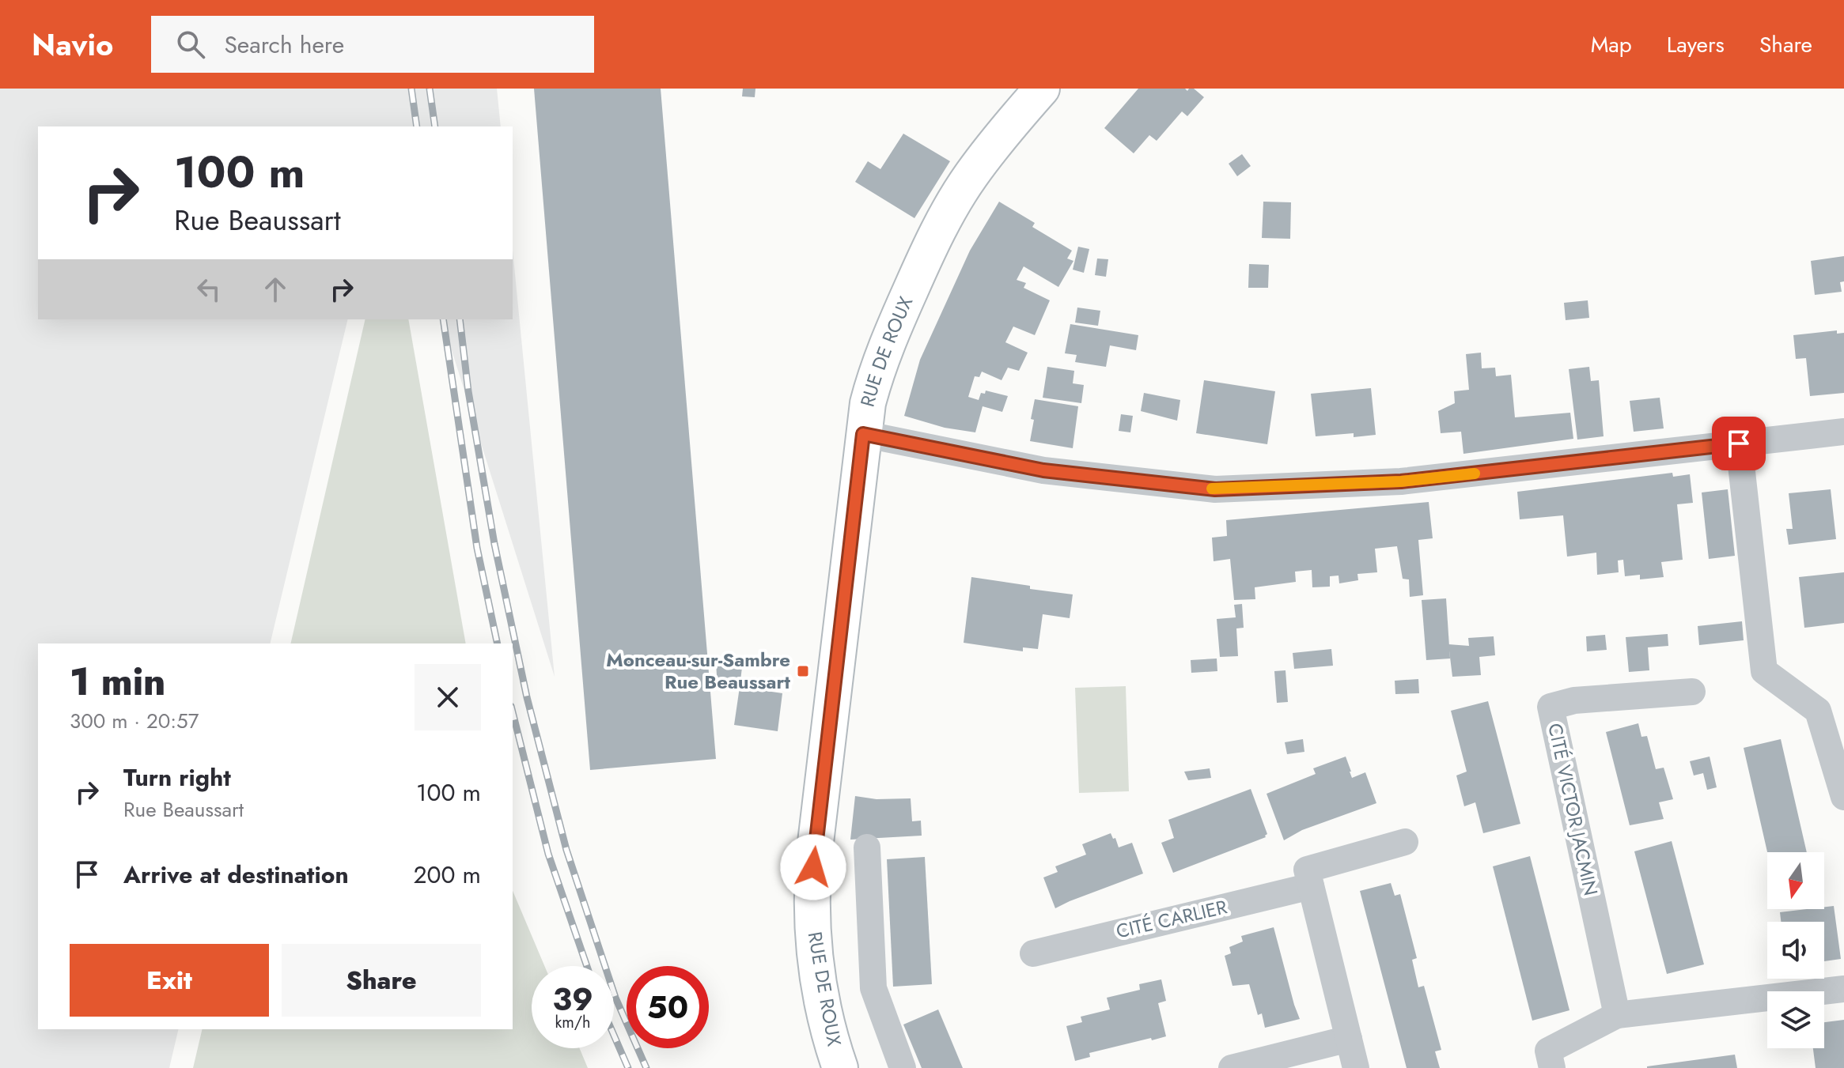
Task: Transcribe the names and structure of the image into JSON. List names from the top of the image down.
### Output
{
  "streets": {
    "main road": ["RUE DE ROUX"],
    "street": ["CITÉ VICTOR JACMIN", "CITÉ CARLIER"]
  },
  "places": {
    "transit": ["Monceau-sur-Sambre Rue Beaussart"]
  },
  "north": "bottom",
  "page": {
    "header": "Navio",
    "search": "Search here",
    "nav": ["Map", "Layers", "Share"],
    "turn": ["100 m", "Rue Beaussart"],
    "heading": ["1 min", "300 m · 20:57"],
    "list": [
      {
        "name": "Turn right",
        "note": "Rue Beaussart",
        "value": "100 m"
      },
      {
        "name": "Arrive at destination",
        "value": "200 m"
      }
    ],
    "buttons": ["Exit", "Share"],
    "speed": "39 km/h",
    "limit": "50"
  }
}
